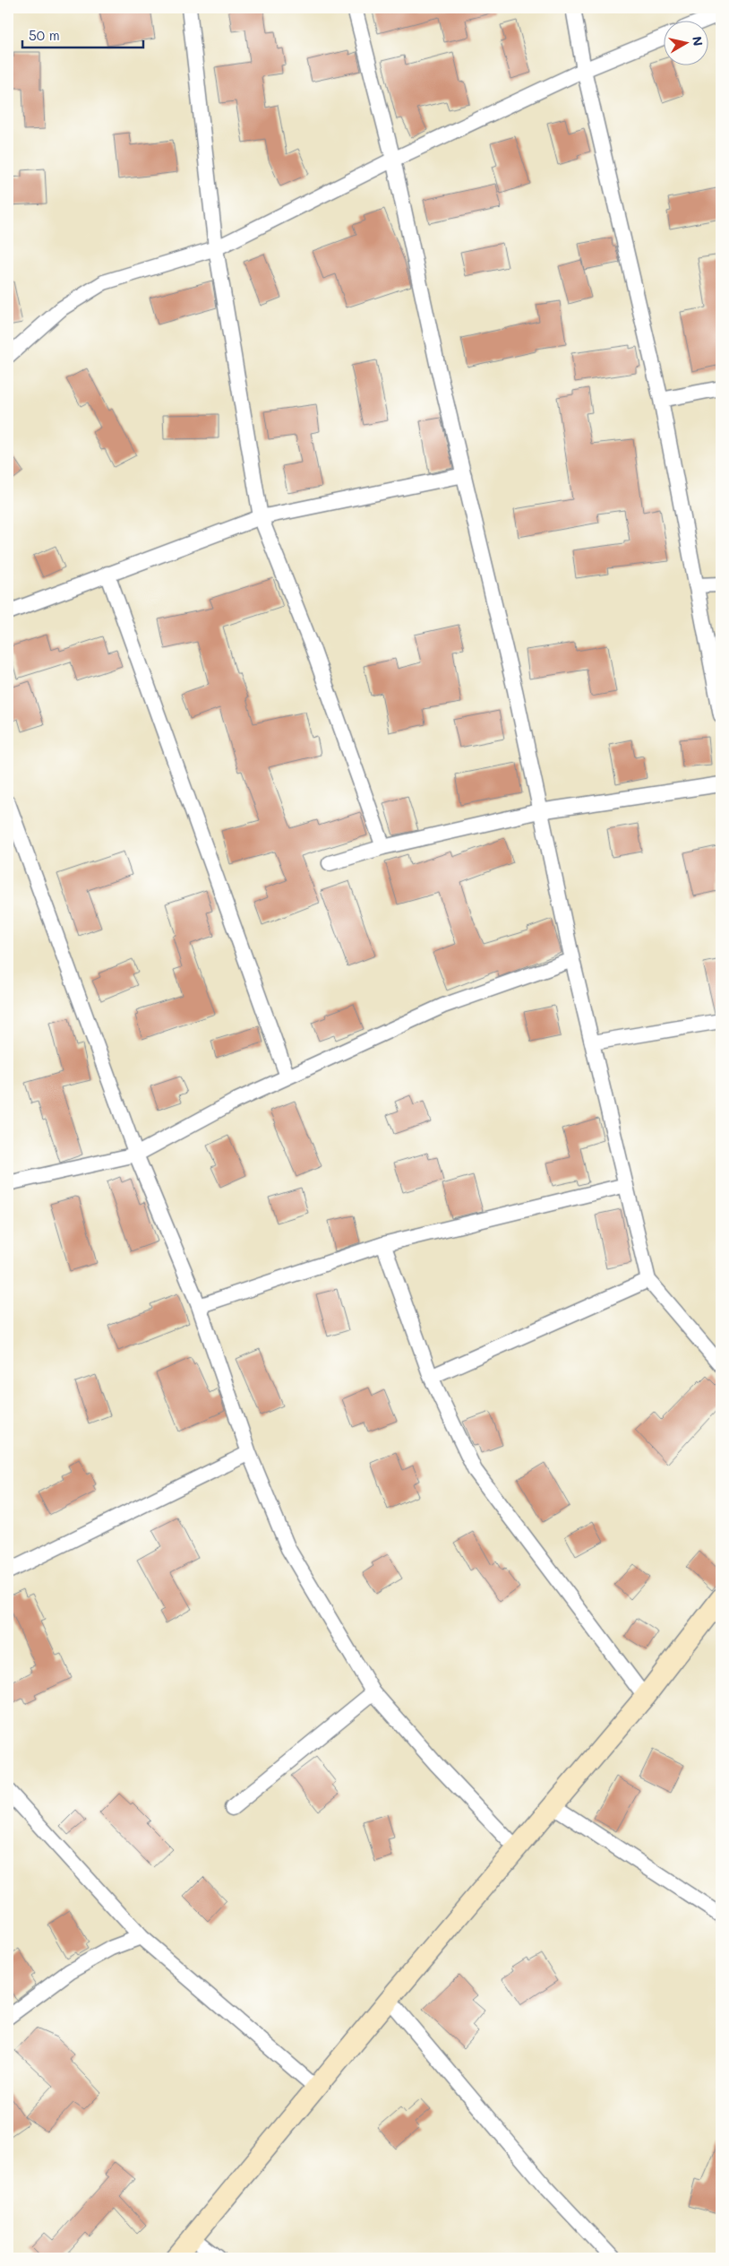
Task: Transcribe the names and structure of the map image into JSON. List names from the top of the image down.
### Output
{
  "scale_bar": "50 m",
  "north": "right"
}
